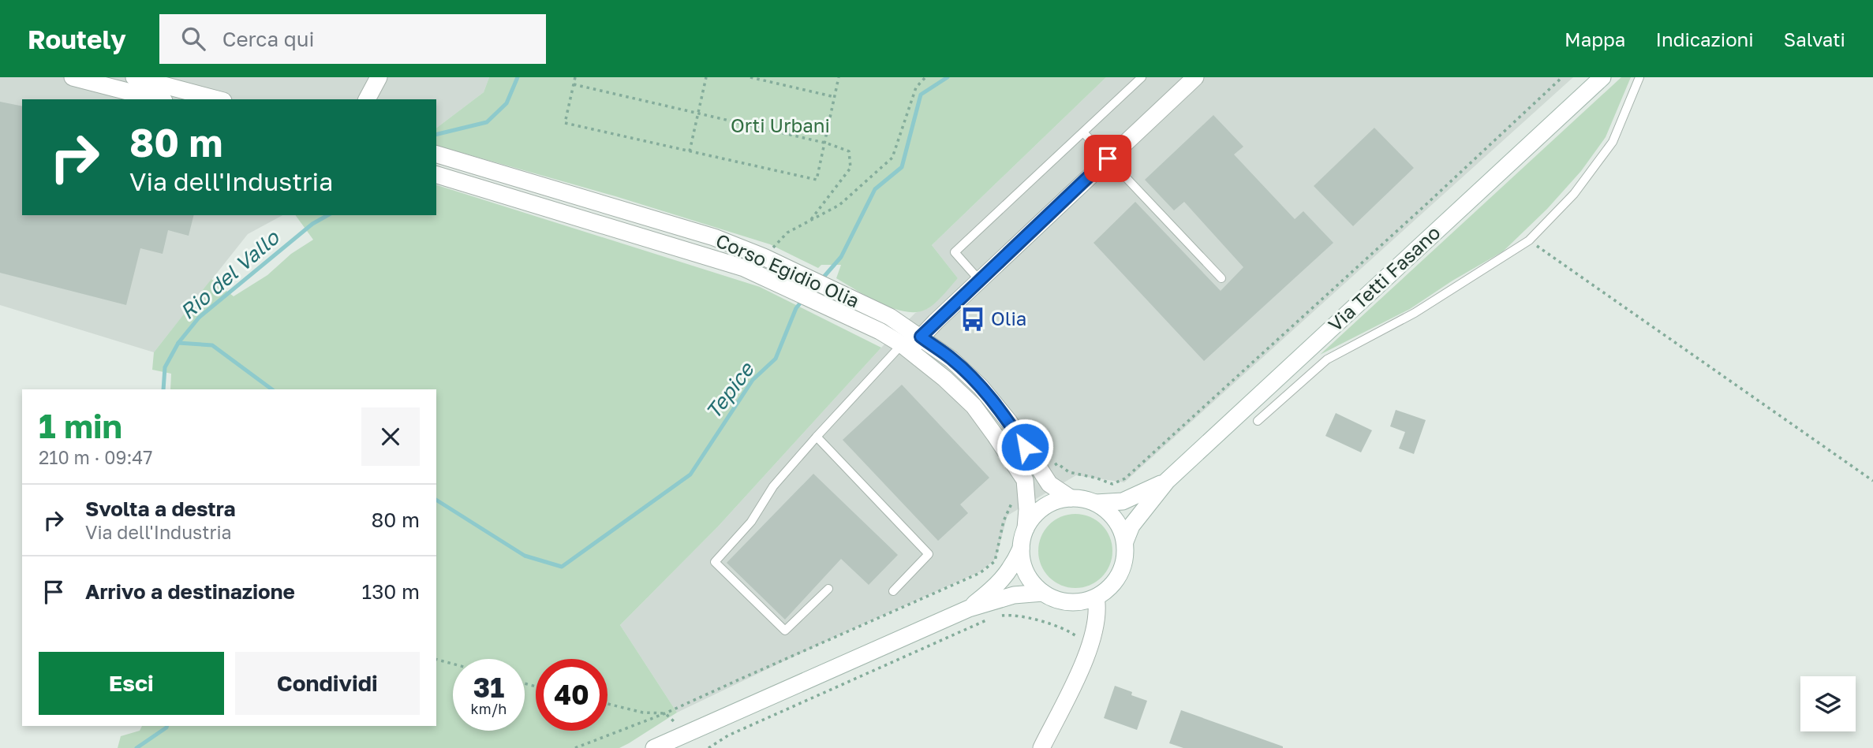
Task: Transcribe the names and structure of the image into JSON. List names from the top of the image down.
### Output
{
  "streets": {
    "street": ["Corso Egidio Olia", "Via Tetti Fasano"]
  },
  "crossings": [
    ["Corso Egidio Olia", "Via Tetti Fasano"]
  ],
  "water": ["Rio del Vallo", "Tepice"],
  "parks": ["Orti Urbani"],
  "places": {
    "bus stop": ["Olia"]
  },
  "page": {
    "header": "Routely",
    "search": "Cerca qui",
    "nav": ["Mappa", "Indicazioni", "Salvati"],
    "turn": ["80 m", "Via dell'Industria"],
    "heading": ["1 min", "210 m · 09:47"],
    "list": [
      {
        "name": "Svolta a destra",
        "note": "Via dell'Industria",
        "value": "80 m"
      },
      {
        "name": "Arrivo a destinazione",
        "value": "130 m"
      }
    ],
    "buttons": ["Esci", "Condividi"],
    "speed": "31 km/h",
    "limit": "40"
  }
}
